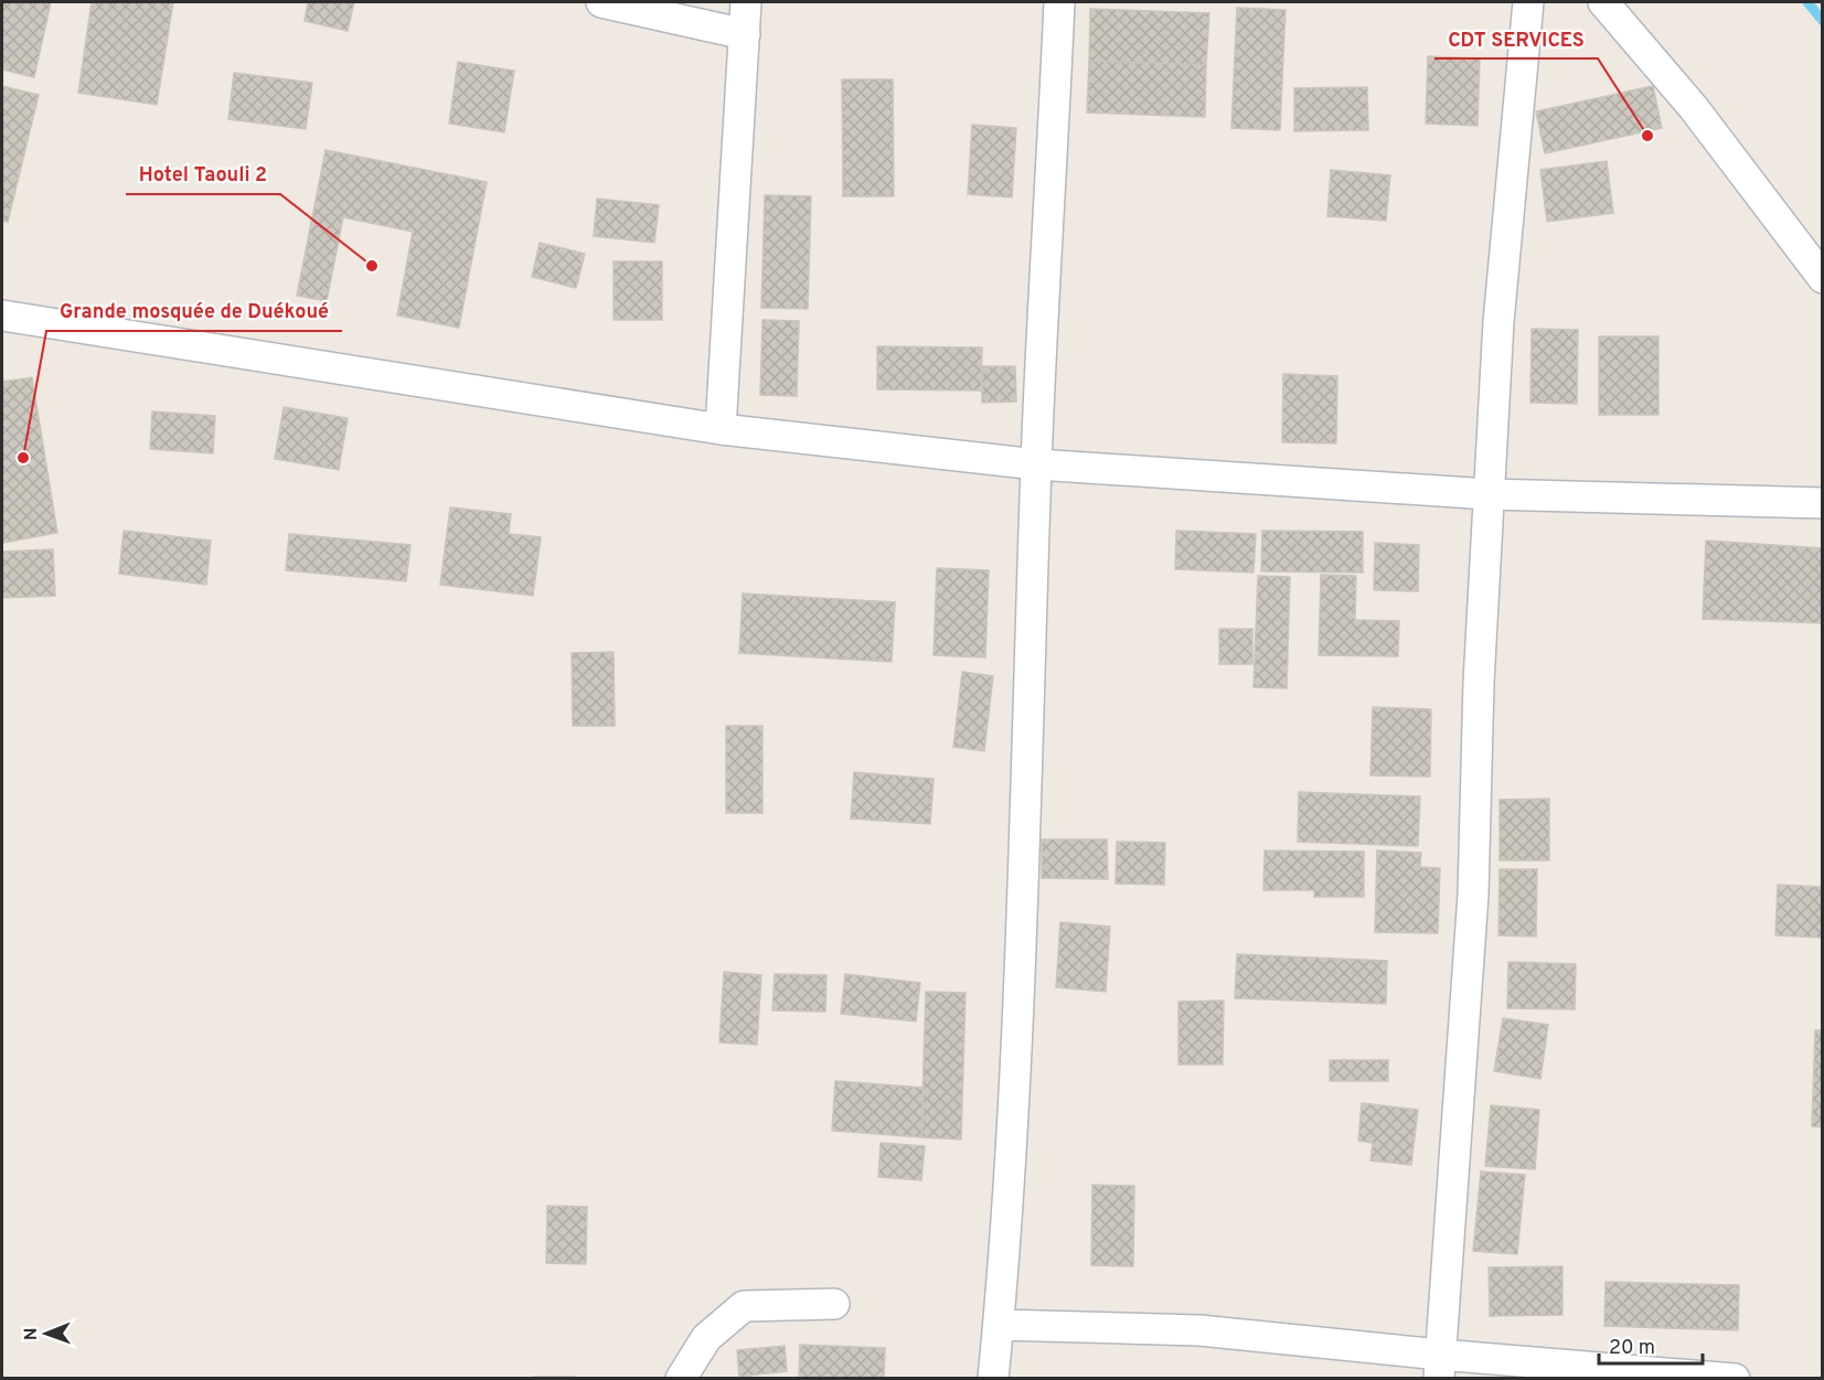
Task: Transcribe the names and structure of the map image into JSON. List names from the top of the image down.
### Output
{
  "places": ["CDT SERVICES", "Hotel Taouli 2", "Grande mosquée de Duékoué"],
  "scale_bar": "20 m",
  "north": "left"
}
